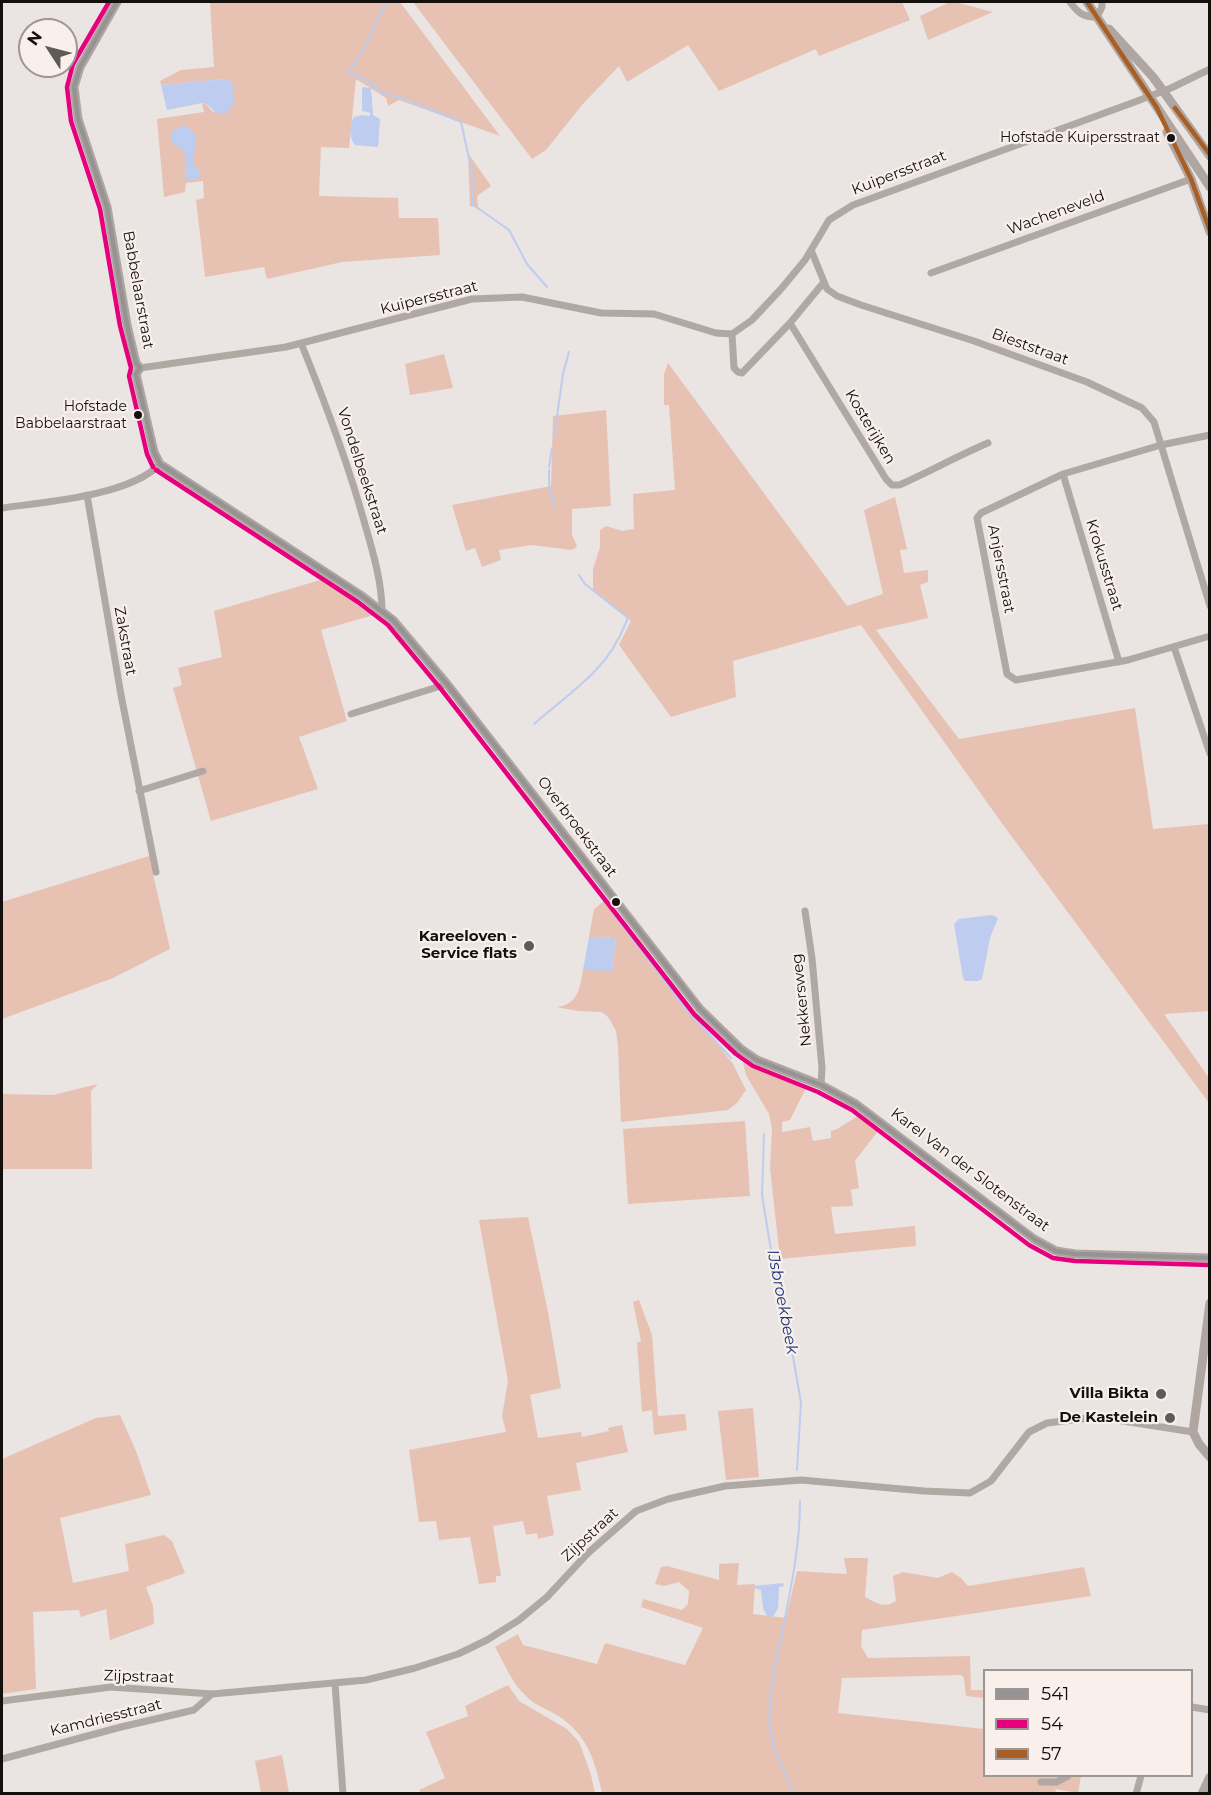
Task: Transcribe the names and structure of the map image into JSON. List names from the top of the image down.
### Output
{
  "streets": {
    "street": [
      "Kuipersstraat",
      "Wacheneveld",
      "Babbelaarstraat",
      "Bieststraat",
      "Kosterijken",
      "Vondelbeekstraat",
      "Krokusstraat",
      "Anjersstraat",
      "Zakstraat",
      "Overbroekstraat",
      "Nekkersweg",
      "Karel Van der Slotenstraat",
      "Zijpstraat",
      "Kamdriesstraat"
    ]
  },
  "crossings": [
    ["Kuipersstraat", "Babbelaarstraat"],
    ["Kuipersstraat", "Vondelbeekstraat"],
    ["Babbelaarstraat", "Overbroekstraat"],
    ["Bieststraat", "Anjersstraat"],
    ["Vondelbeekstraat", "Overbroekstraat"],
    ["Krokusstraat", "Anjersstraat"],
    ["Overbroekstraat", "Karel Van der Slotenstraat"],
    ["Nekkersweg", "Karel Van der Slotenstraat"],
    ["Zijpstraat", "Kamdriesstraat"]
  ],
  "water": ["IJsbroekbeek"],
  "places": [
    "Hofstade Kuipersstraat",
    "Hofstade Babbelaarstraat",
    "Kareeloven - Service flats",
    "Villa Bikta",
    "De Kastelein"
  ],
  "lines": ["transit line 541", "transit line 54", "transit line 57"],
  "legend": ["541", "54", "57"],
  "north": "top left"
}
